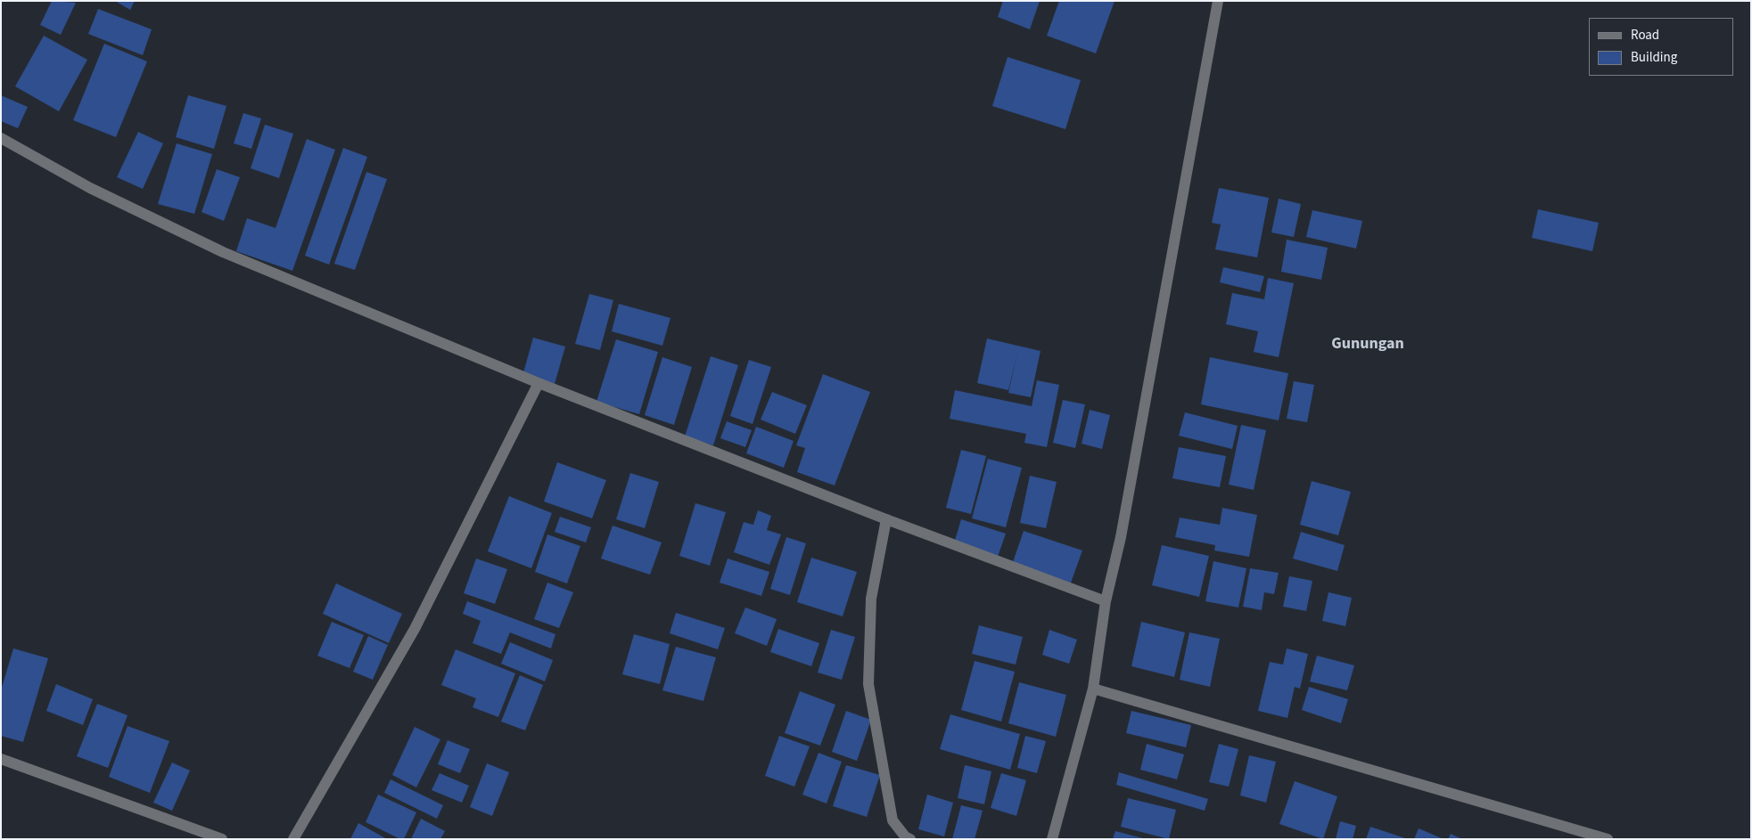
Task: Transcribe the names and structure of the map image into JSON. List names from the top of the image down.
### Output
{
  "districts": ["Gunungan"],
  "legend": ["Road", "Building"]
}
